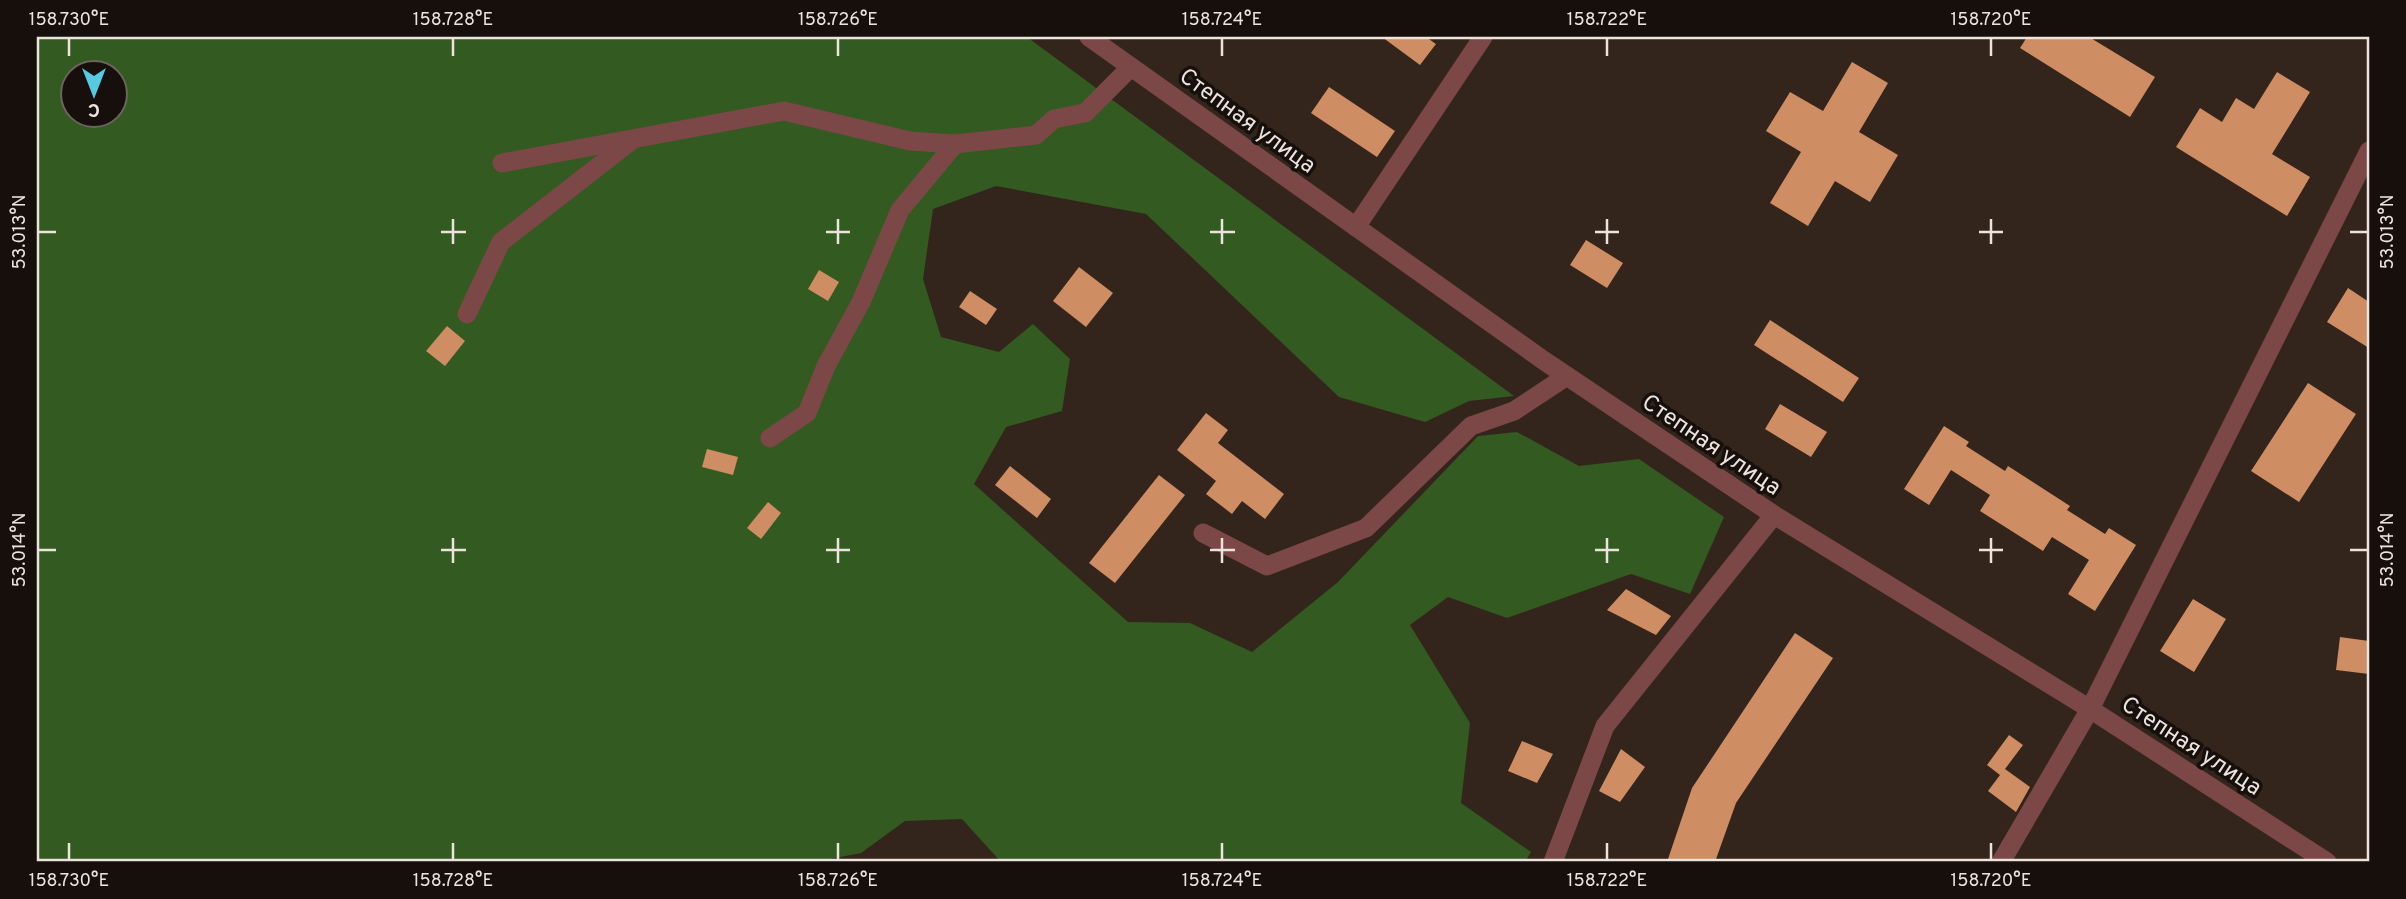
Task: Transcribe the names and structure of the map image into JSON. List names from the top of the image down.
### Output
{
  "streets": {
    "street": ["Степная улица"]
  },
  "north": "bottom",
  "coordinates": [
    "158.730°E",
    "158.728°E",
    "158.726°E",
    "158.724°E",
    "158.722°E",
    "158.720°E",
    "53.013°N",
    "53.014°N"
  ]
}
